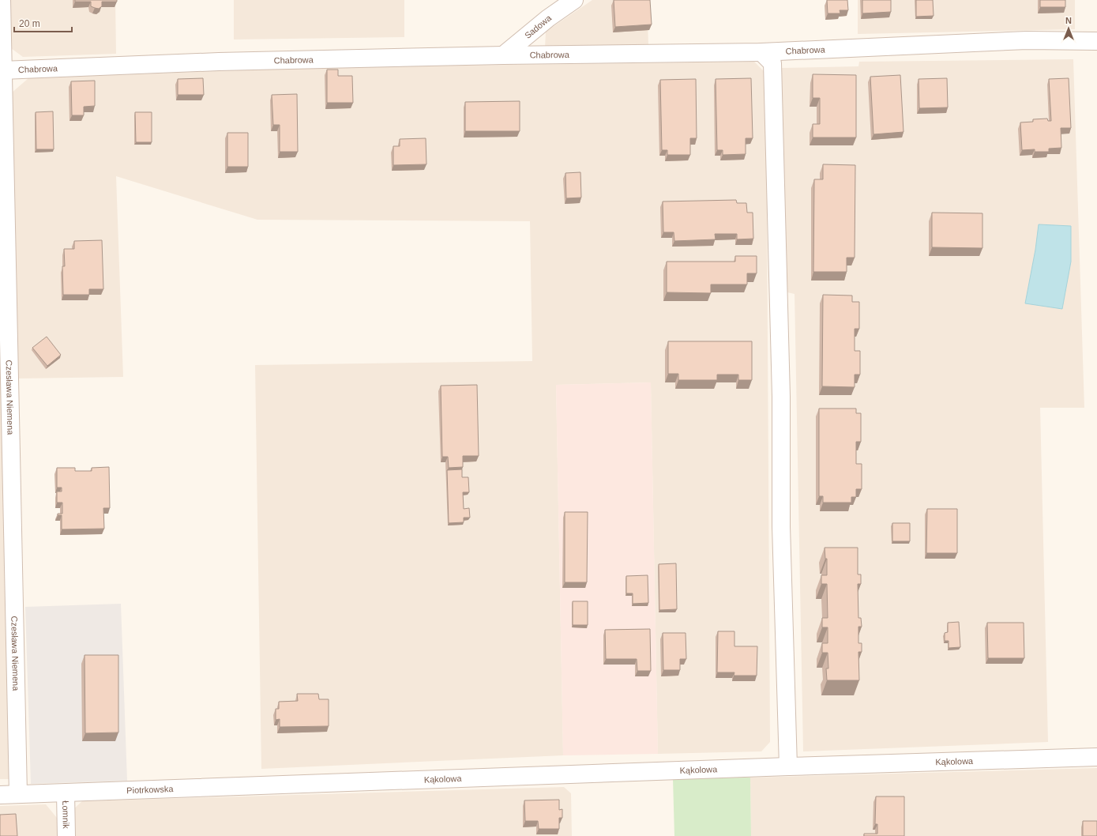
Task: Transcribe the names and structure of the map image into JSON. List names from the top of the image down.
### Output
{
  "streets": {
    "street": [
      "Sadowa",
      "Chabrowa",
      "Czesława Niemena",
      "Kąkolowa",
      "Piotrkowska",
      "Łomnik"
    ]
  },
  "crossings": [
    ["Sadowa", "Chabrowa"],
    ["Chabrowa", "Czesława Niemena"],
    ["Czesława Niemena", "Piotrkowska"],
    ["Kąkolowa", "Piotrkowska"],
    ["Piotrkowska", "Łomnik"]
  ],
  "scale_bar": "20 m",
  "north": "top"
}
